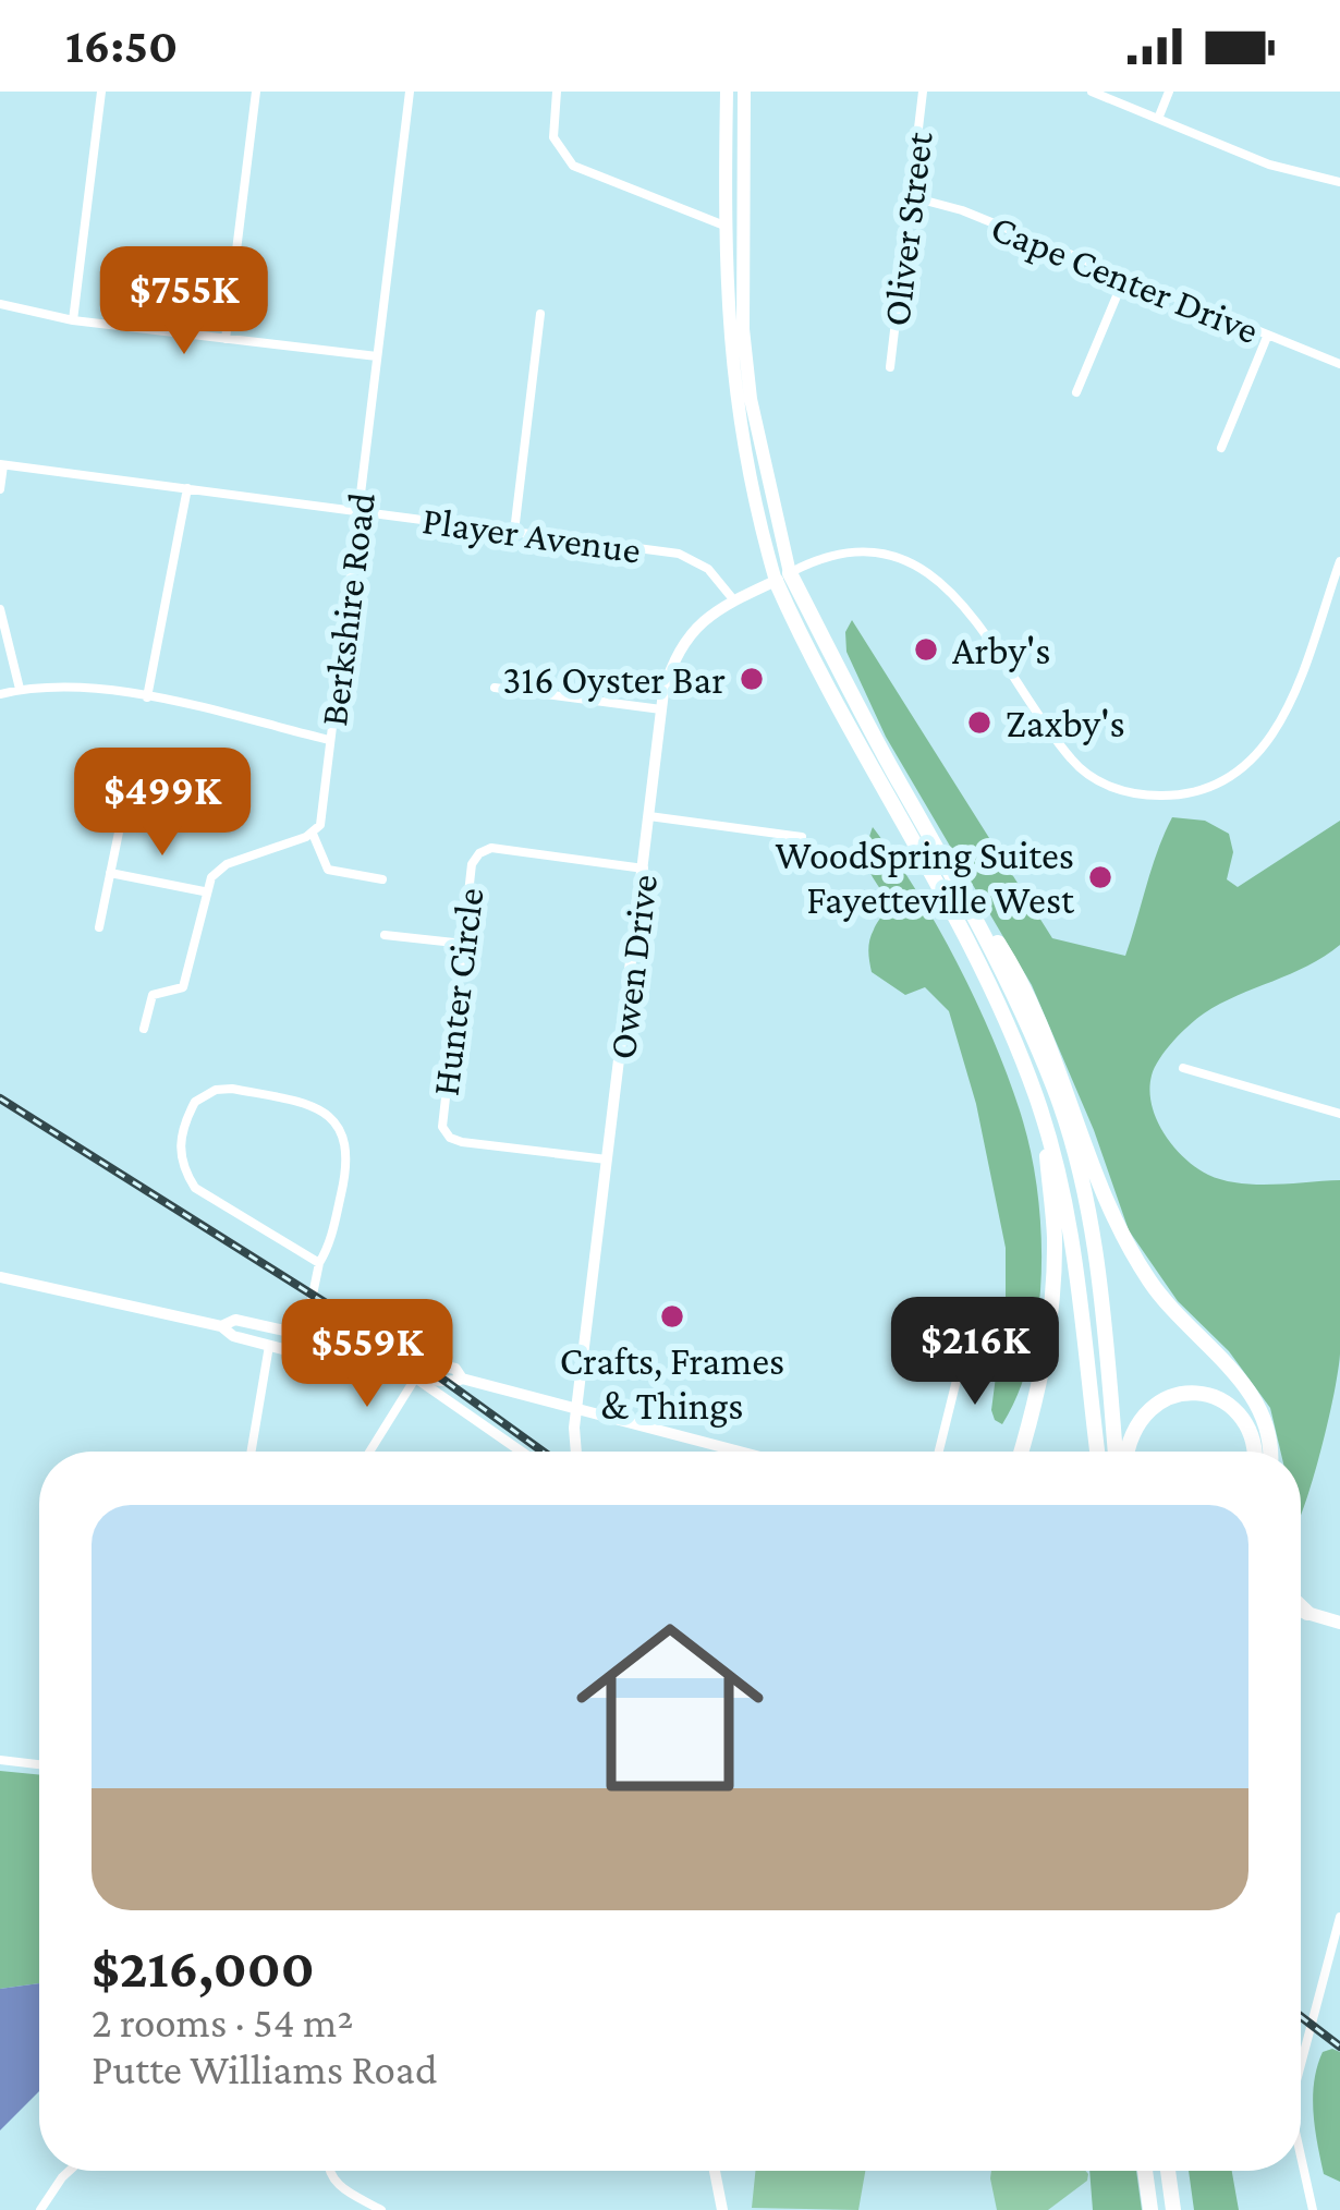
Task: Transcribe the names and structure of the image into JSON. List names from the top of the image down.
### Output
{
  "streets": {
    "main road": ["Owen Drive"],
    "street": [
      "Oliver Street",
      "Cape Center Drive",
      "Player Avenue",
      "Berkshire Road",
      "Hunter Circle"
    ]
  },
  "crossings": [
    ["Oliver Street", "Cape Center Drive"],
    ["Player Avenue", "Berkshire Road"],
    ["Player Avenue", "Owen Drive"],
    ["Owen Drive", "Hunter Circle"]
  ],
  "places": [
    "Arby's",
    "316 Oyster Bar",
    "Zaxby's",
    "WoodSpring Suites Fayetteville West",
    "Crafts, Frames & Things"
  ],
  "page": {
    "status": "16:50",
    "price": [
      "$755K",
      "$499K",
      "$216K",
      "$559K"
    ],
    "list": [
      {
        "name": "$216,000",
        "note": "2 rooms · 54 m² · Putte Williams Road"
      }
    ]
  }
}
